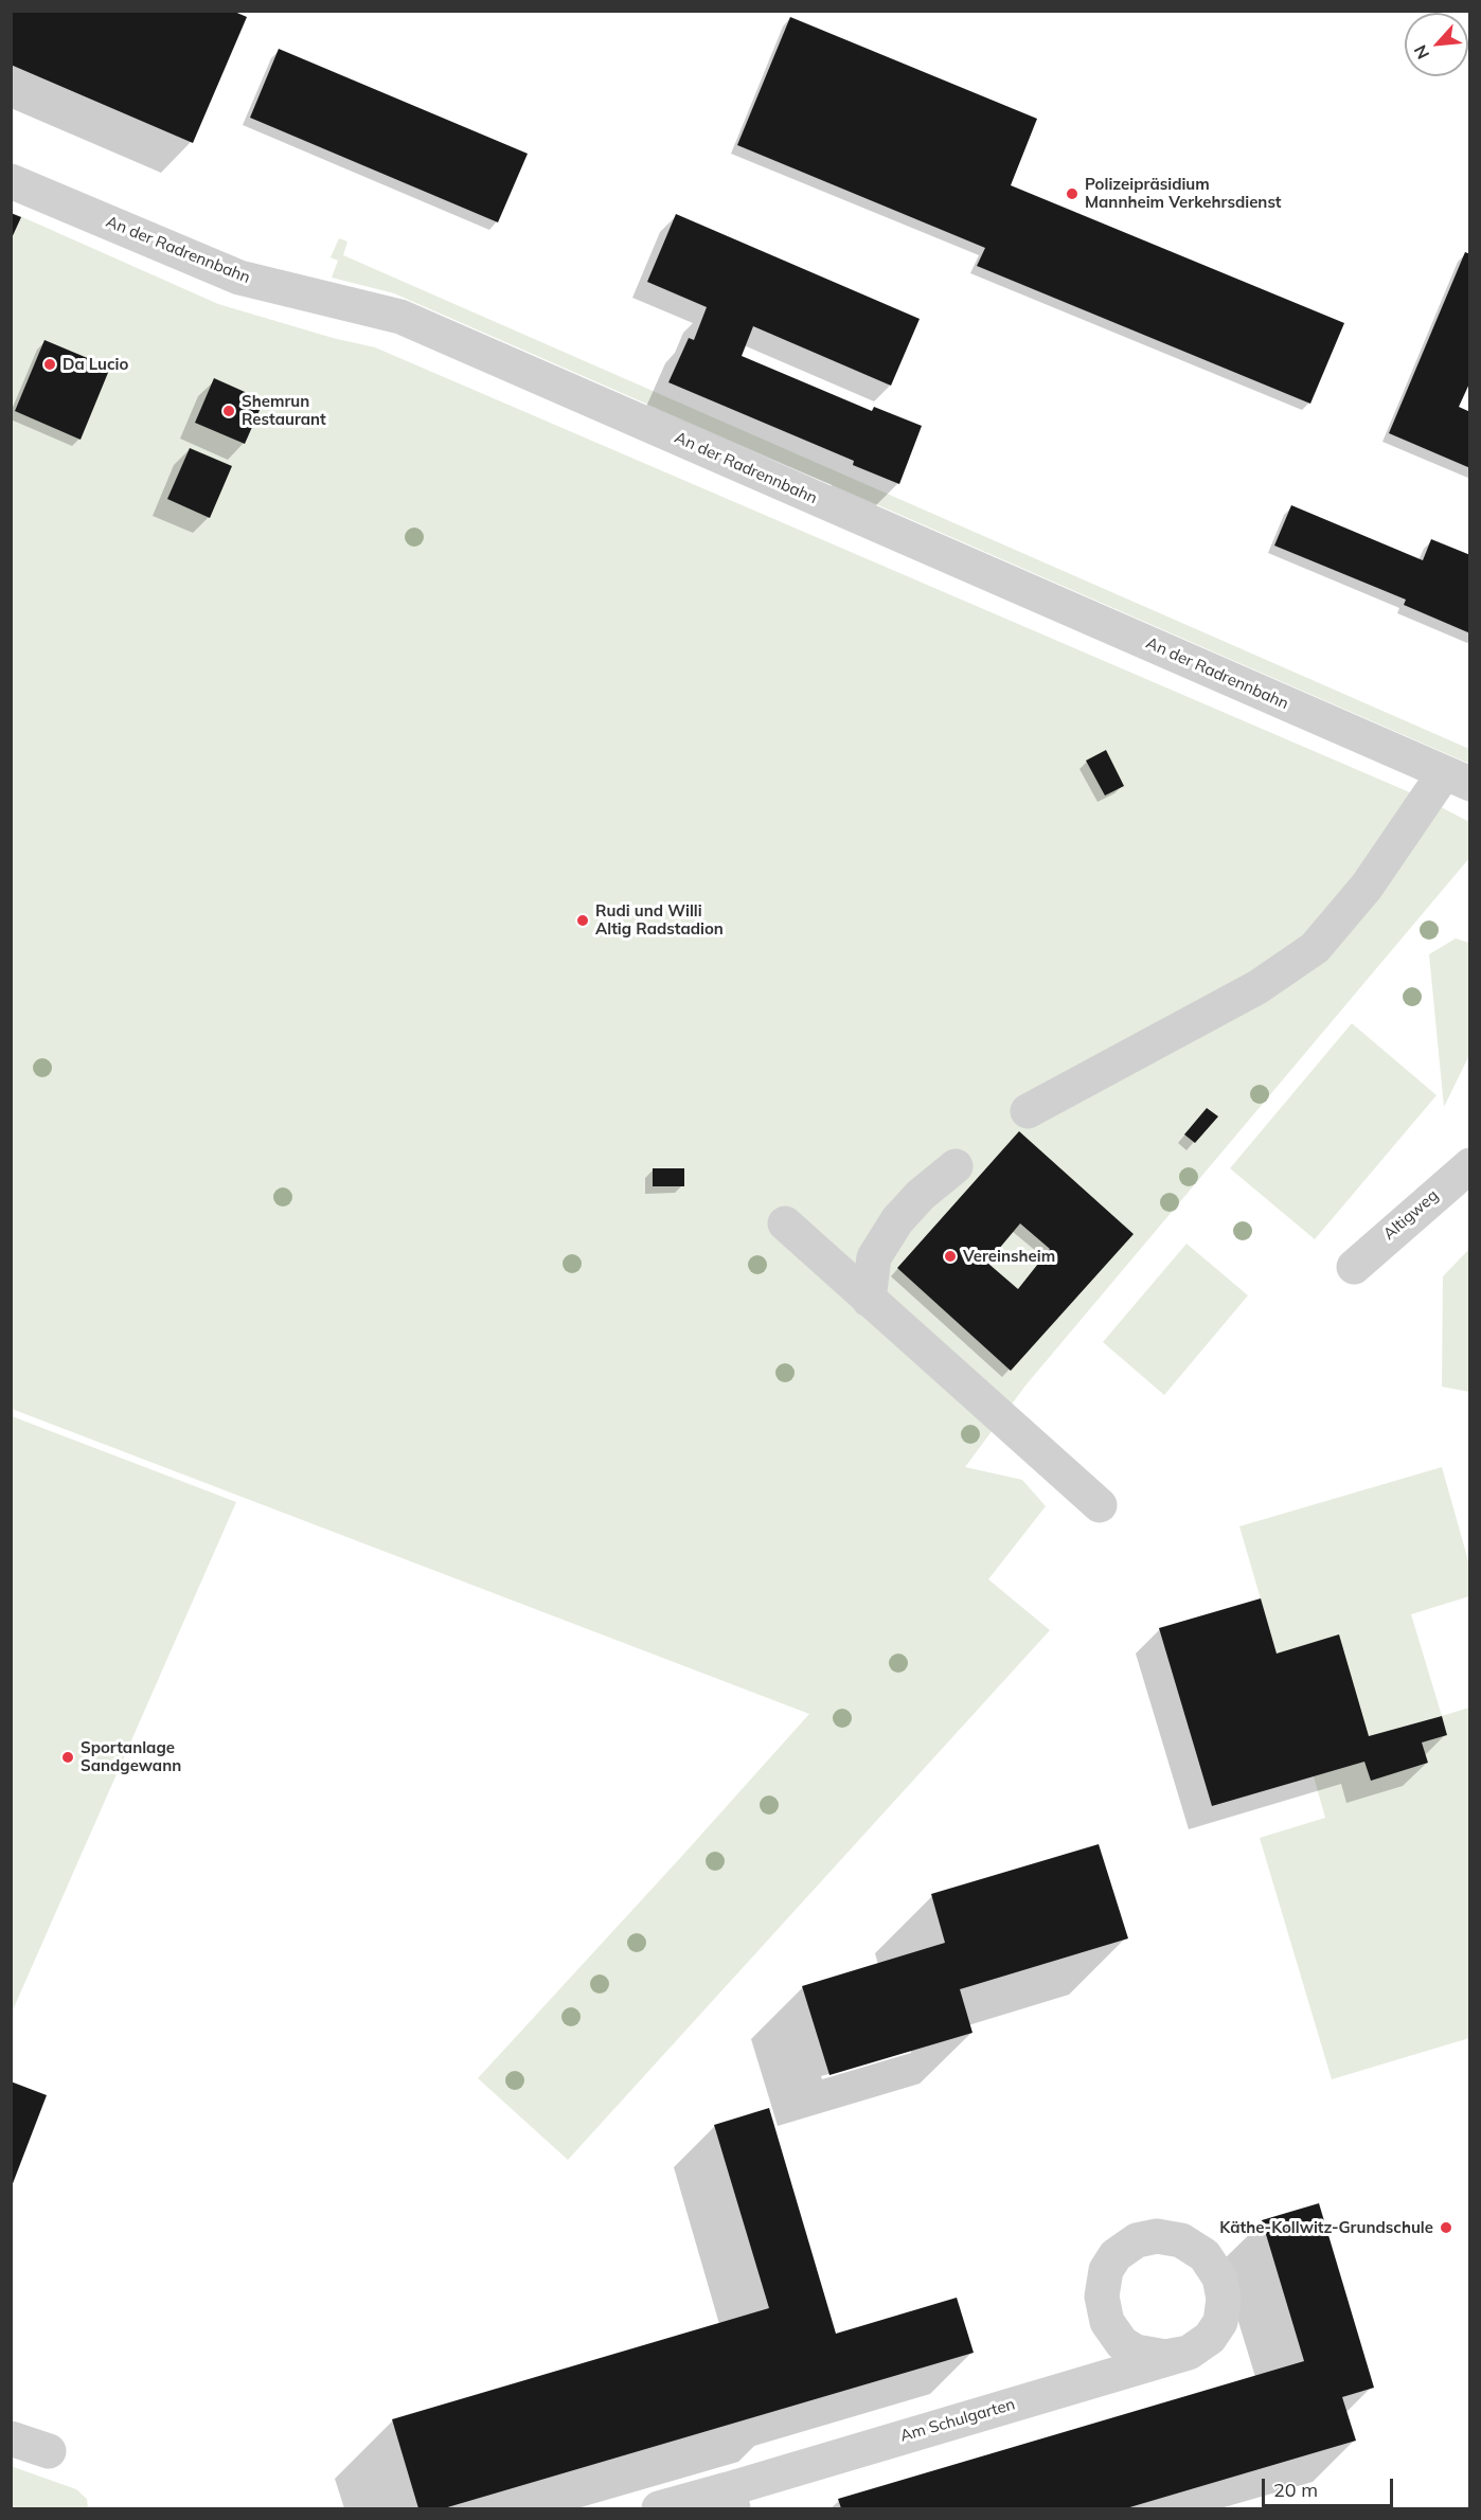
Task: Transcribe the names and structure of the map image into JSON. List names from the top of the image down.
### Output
{
  "streets": {
    "street": ["An der Radrennbahn", "Altigweg", "Am Schulgarten"]
  },
  "places": [
    "Polizeipräsidium Mannheim Verkehrsdienst",
    "Da Lucio",
    "Shemrun Restaurant",
    "Rudi und Willi Altig Radstadion",
    "Vereinsheim",
    "Sportanlage Sandgewann",
    "Käthe-Kollwitz-Grundschule"
  ],
  "scale_bar": "20 m",
  "north": "bottom left"
}
